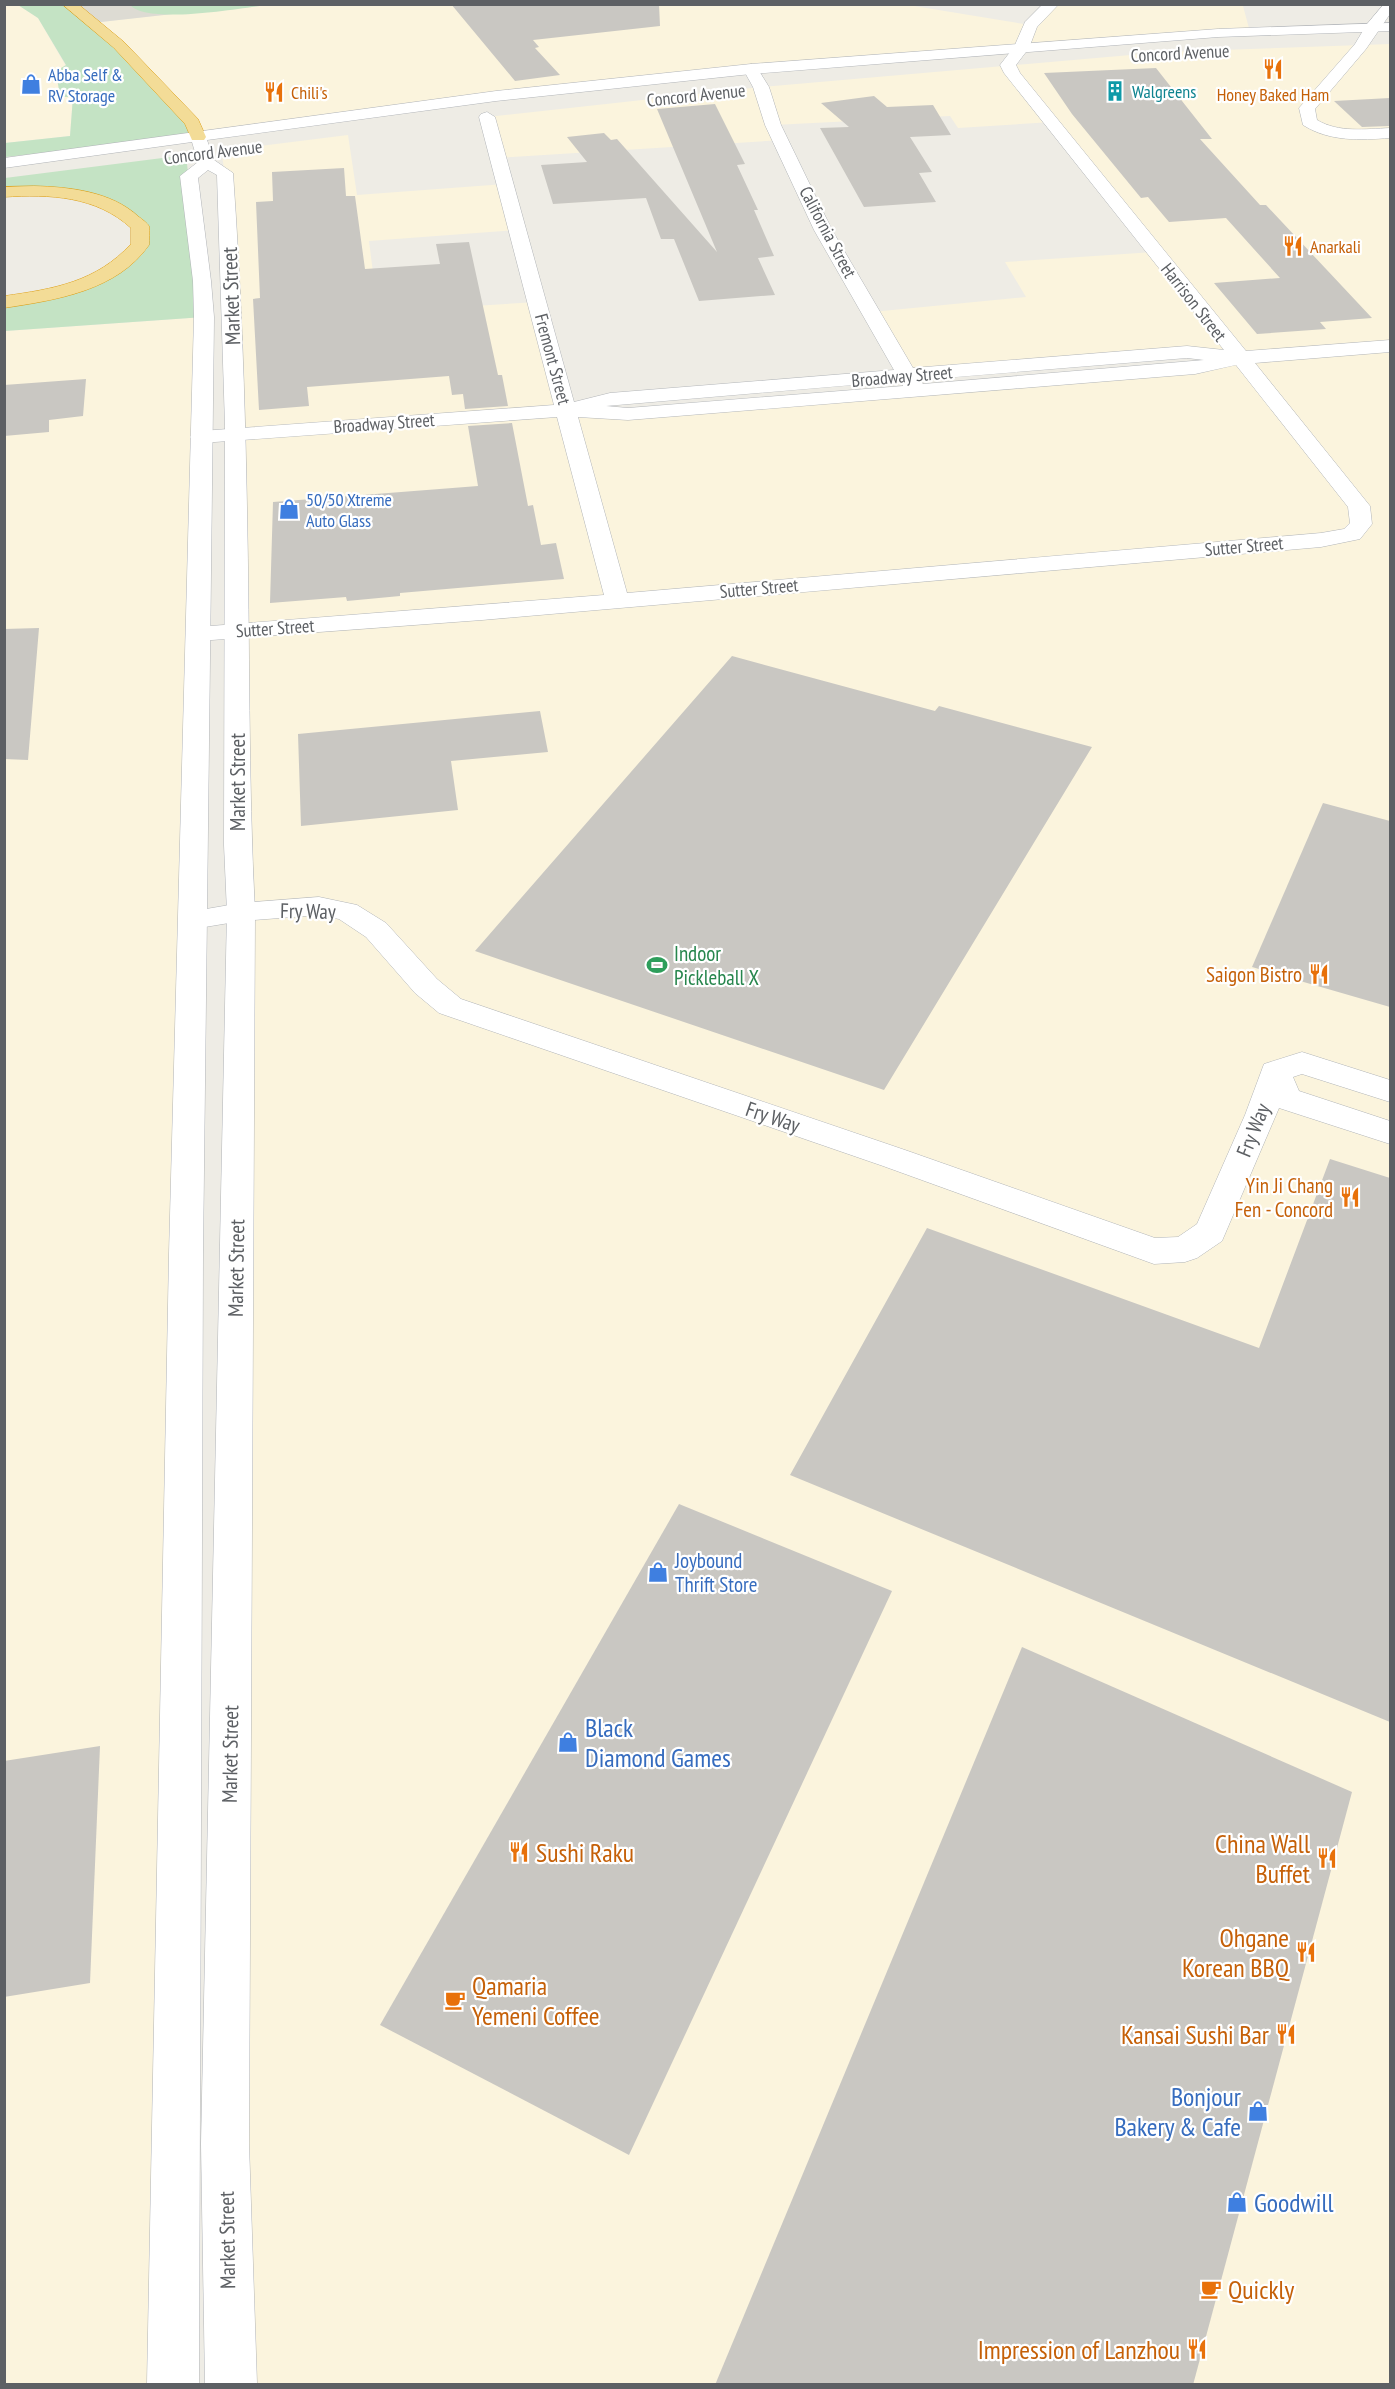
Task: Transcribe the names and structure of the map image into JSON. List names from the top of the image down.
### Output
{
  "streets": {
    "street": [
      "Concord Avenue",
      "California Street",
      "Market Street",
      "Harrison Street",
      "Fremont Street",
      "Broadway Street",
      "Sutter Street",
      "Fry Way"
    ]
  },
  "crossings": [
    ["Concord Avenue", "California Street"],
    ["Concord Avenue", "Market Street"],
    ["Concord Avenue", "Fremont Street"],
    ["California Street", "Broadway Street"],
    ["Market Street", "Broadway Street"],
    ["Market Street", "Sutter Street"],
    ["Market Street", "Fry Way"],
    ["Harrison Street", "Broadway Street"],
    ["Harrison Street", "Sutter Street"],
    ["Fremont Street", "Broadway Street"],
    ["Fremont Street", "Sutter Street"]
  ],
  "places": {
    "restaurant": [
      "Honey Baked Ham",
      "Chili's",
      "Anarkali",
      "Saigon Bistro",
      "Yin Ji Chang Fen - Concord",
      "Sushi Raku",
      "China Wall Buffet",
      "Ohgane Korean BBQ",
      "Kansai Sushi Bar",
      "Impression of Lanzhou"
    ],
    "shop": [
      "Abba Self & RV Storage",
      "50/50 Xtreme Auto Glass",
      "Joybound Thrift Store",
      "Black Diamond Games",
      "Bonjour Bakery & Cafe",
      "Goodwill"
    ],
    "building": ["Walgreens"],
    "sports": ["Indoor Pickleball X"],
    "cafe": ["Qamaria Yemeni Coffee", "Quickly"]
  }
}
